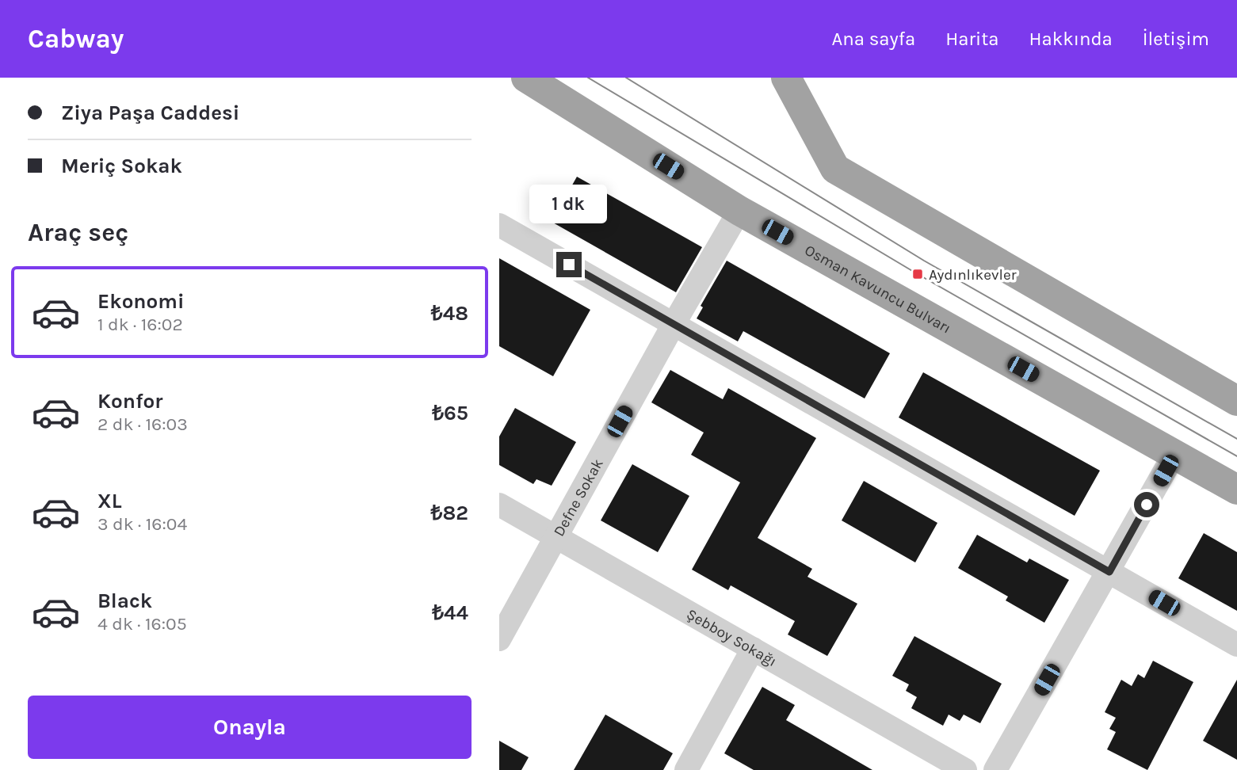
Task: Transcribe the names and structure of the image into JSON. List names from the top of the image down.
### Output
{
  "streets": {
    "highway": ["Osman Kavuncu Bulvarı"],
    "street": ["Defne Sokak", "Şebboy Sokağı"]
  },
  "crossings": [
    ["Osman Kavuncu Bulvarı", "Defne Sokak"],
    ["Defne Sokak", "Şebboy Sokağı"]
  ],
  "places": {
    "transit": ["Aydınlıkevler"]
  },
  "page": {
    "header": "Cabway",
    "nav": [
      "Ana sayfa",
      "Harita",
      "Hakkında",
      "İletişim"
    ],
    "banner": ["Ziya Paşa Caddesi", "Meriç Sokak"],
    "bubble": "1 dk",
    "heading": "Araç seç",
    "list": [
      {
        "name": "Ekonomi",
        "note": "1 dk · 16:02",
        "value": "₺48"
      },
      {
        "name": "Konfor",
        "note": "2 dk · 16:03",
        "value": "₺65"
      },
      {
        "name": "XL",
        "note": "3 dk · 16:04",
        "value": "₺82"
      },
      {
        "name": "Black",
        "note": "4 dk · 16:05",
        "value": "₺44"
      }
    ],
    "buttons": "Onayla"
  }
}
